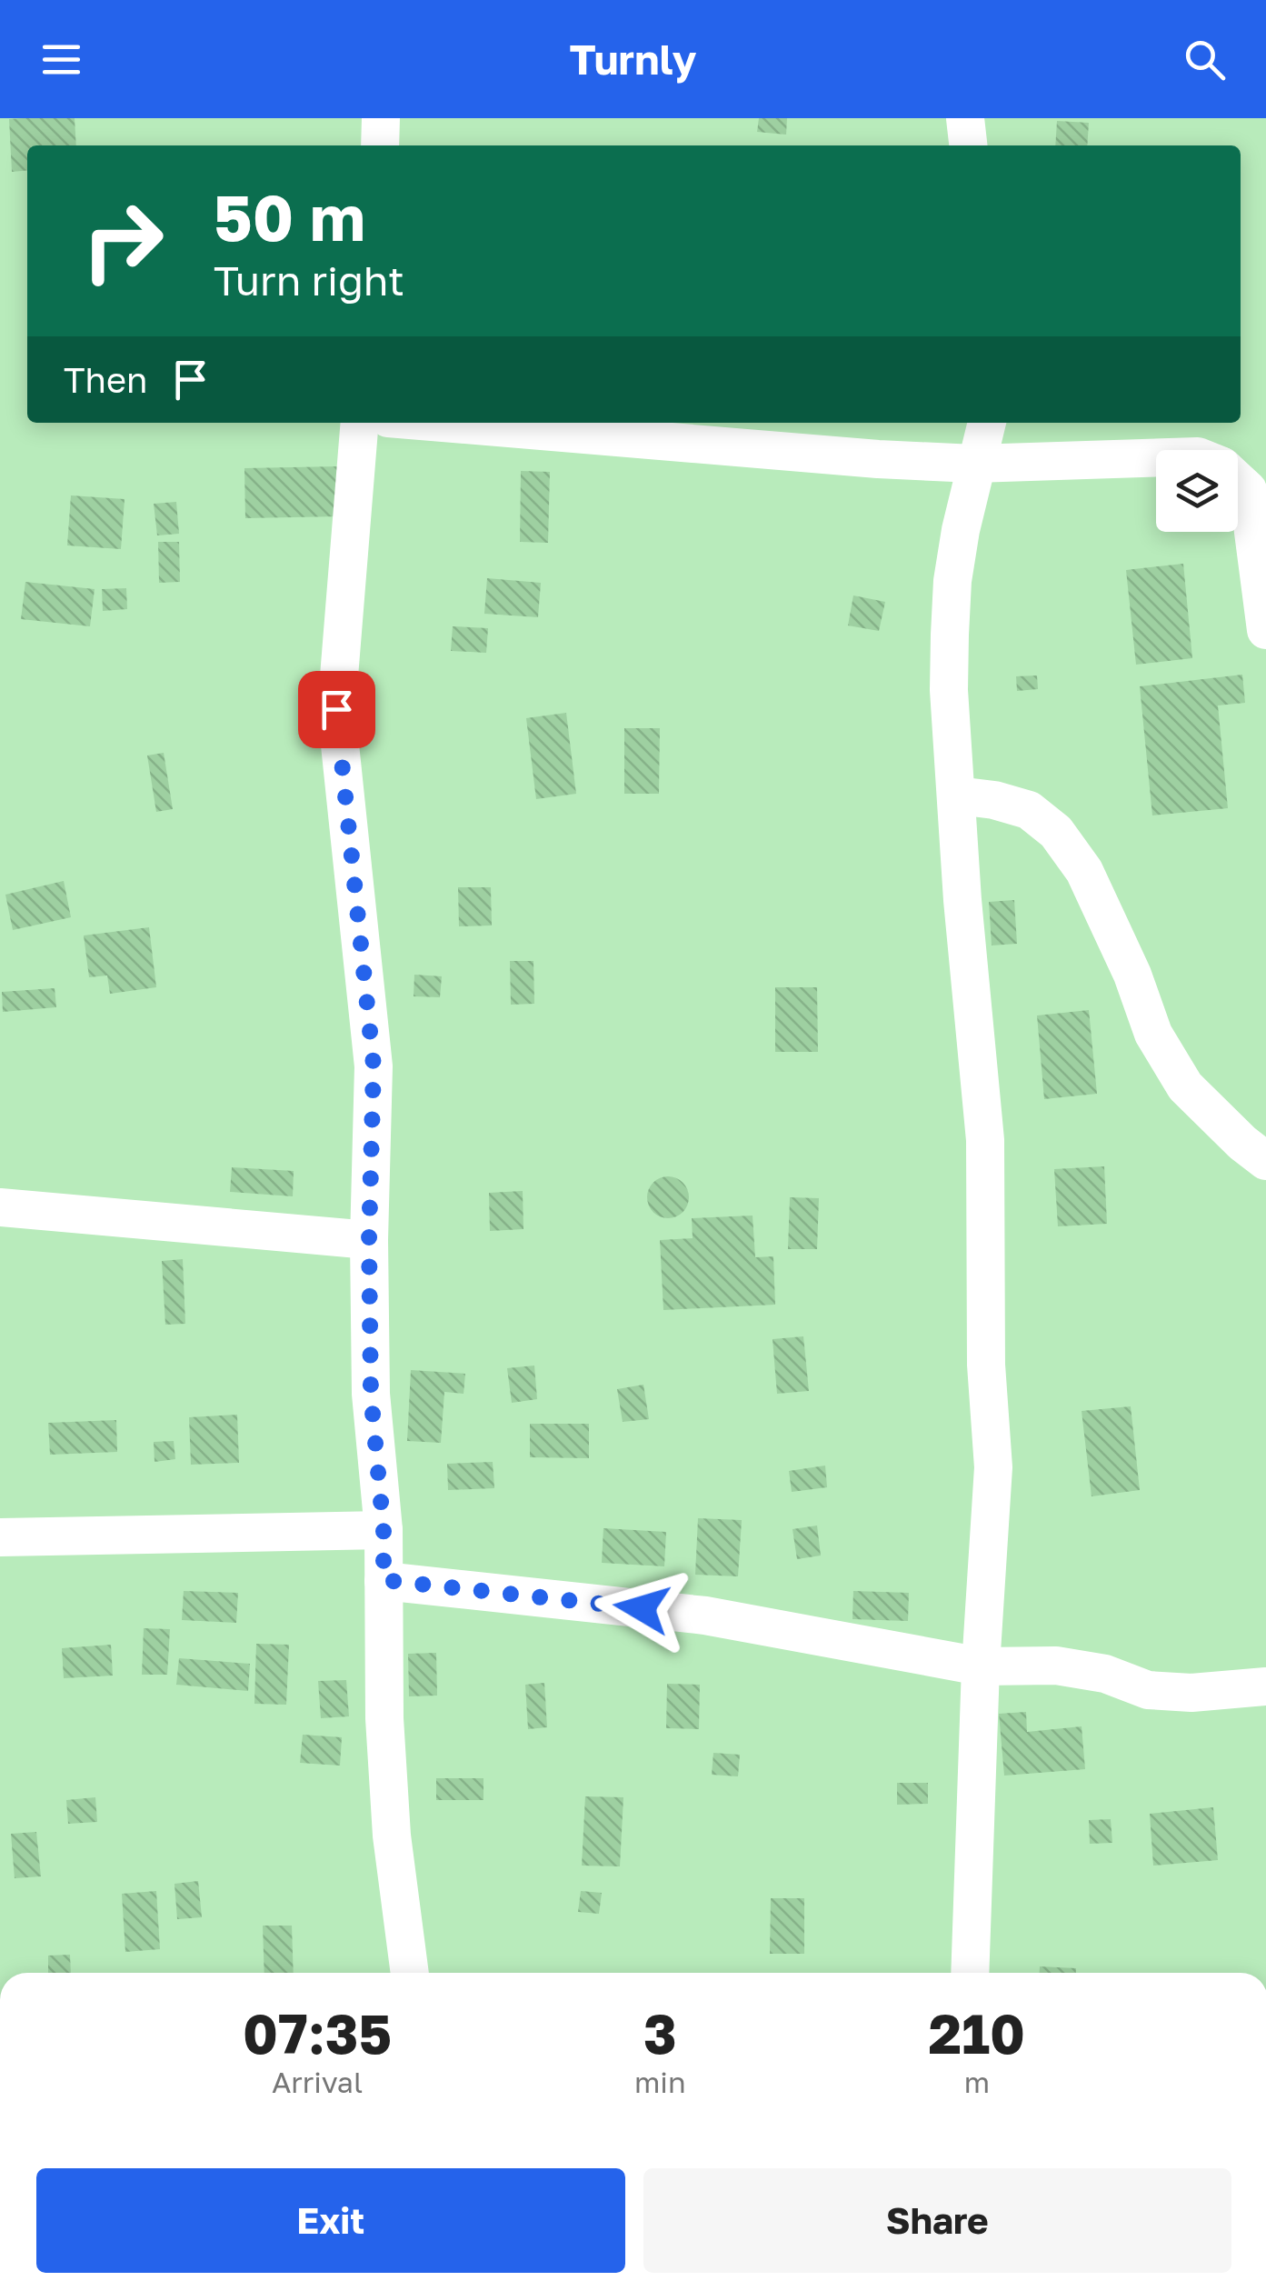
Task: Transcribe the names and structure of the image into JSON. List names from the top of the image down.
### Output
{
  "page": {
    "header": "Turnly",
    "turn": ["50 m", "Turn right"],
    "then": "Then",
    "eta": [
      "07:35",
      "Arrival",
      "3",
      "min",
      "210",
      "m"
    ],
    "buttons": ["Exit", "Share"]
  }
}
